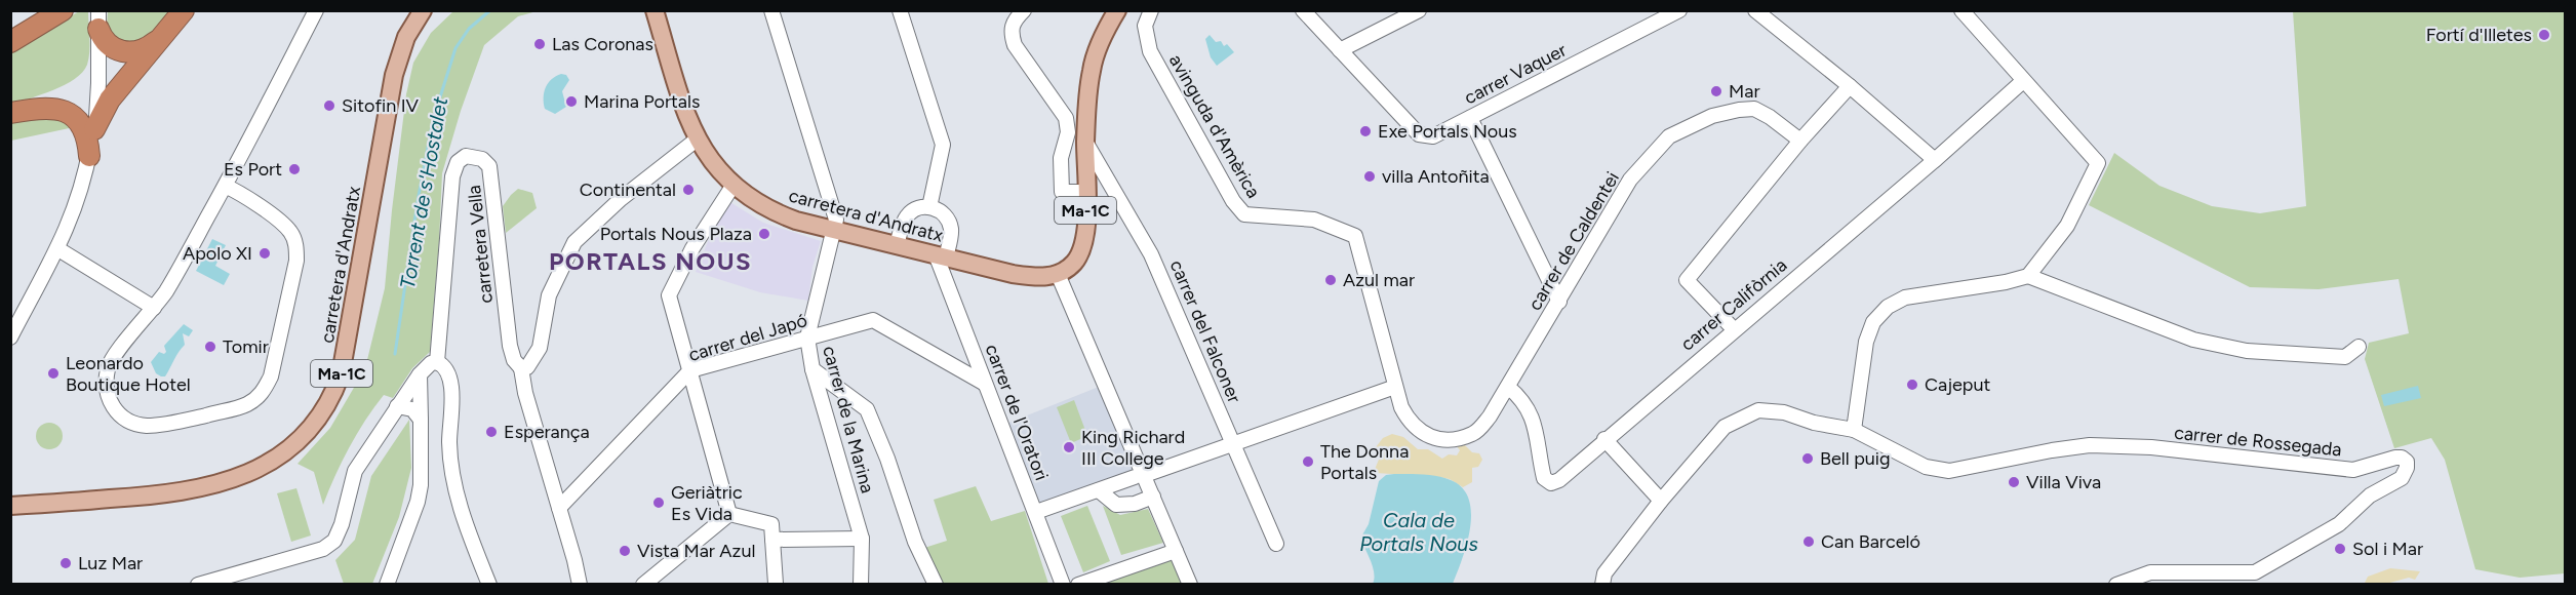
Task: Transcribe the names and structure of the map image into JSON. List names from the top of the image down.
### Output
{
  "streets": {
    "main road": ["Ma-1C", "carretera d'Andratx"],
    "street": [
      "carrer Vaquer",
      "avinguda d'Amèrica",
      "carrer de Caldentei",
      "carretera Vella",
      "carrer Califòrnia",
      "carrer del Falconer",
      "carrer del Japó",
      "carrer de l'Oratori",
      "carrer de la Marina",
      "carrer de Rossegada"
    ]
  },
  "crossings": [
    ["avinguda d'Amèrica", "carrer de Caldentei"],
    ["Ma-1C", "carretera d'Andratx"],
    ["Ma-1C", "carrer del Falconer"],
    ["carretera d'Andratx", "carrer de l'Oratori"],
    ["carretera d'Andratx", "carrer de la Marina"],
    ["carrer de Caldentei", "carrer Califòrnia"],
    ["carrer del Japó", "carrer de l'Oratori"],
    ["carrer del Japó", "carrer de la Marina"]
  ],
  "districts": ["PORTALS NOUS"],
  "water": ["Torrent de s'Hostalet", "Cala de Portals Nous"],
  "places": [
    "Fortí d'Illetes",
    "Las Coronas",
    "Mar",
    "Marina Portals",
    "Sitofin IV",
    "Exe Portals Nous",
    "Es Port",
    "villa Antoñita",
    "Continental",
    "Portals Nous Plaza",
    "Apolo XI",
    "Azul mar",
    "Tomir",
    "Leonardo Boutique Hotel",
    "Cajeput",
    "Esperança",
    "King Richard III College",
    "Bell puig",
    "The Donna Portals",
    "Villa Viva",
    "Geriàtric Es Vida",
    "Can Barceló",
    "Sol i Mar",
    "Vista Mar Azul",
    "Luz Mar"
  ]
}
